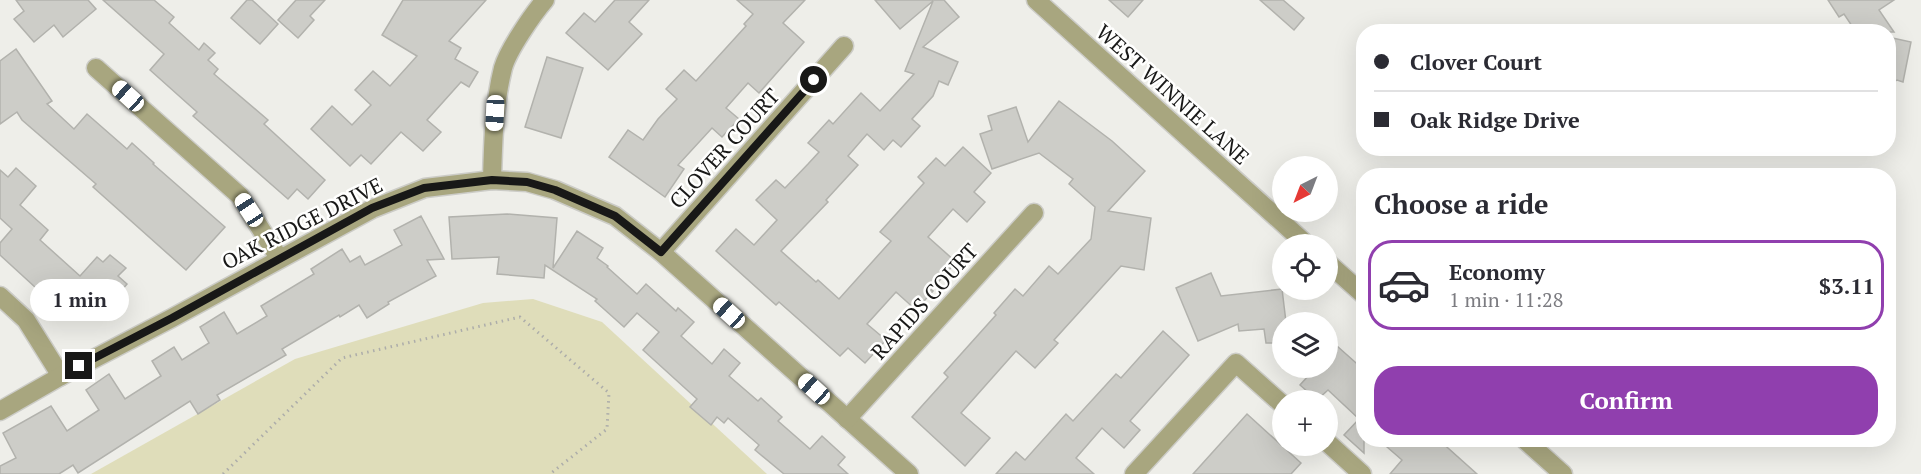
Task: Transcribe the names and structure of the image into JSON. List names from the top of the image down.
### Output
{
  "streets": {
    "street": [
      "WEST WINNIE LANE",
      "CLOVER COURT",
      "OAK RIDGE DRIVE",
      "RAPIDS COURT"
    ]
  },
  "crossings": [
    ["CLOVER COURT", "OAK RIDGE DRIVE"],
    ["OAK RIDGE DRIVE", "RAPIDS COURT"]
  ],
  "north": "bottom left",
  "page": {
    "banner": ["Clover Court", "Oak Ridge Drive"],
    "map_buttons": "+",
    "heading": "Choose a ride",
    "list": [
      {
        "name": "Economy",
        "note": "1 min · 11:28",
        "value": "$3.11"
      }
    ],
    "bubble": "1 min",
    "buttons": "Confirm"
  }
}
